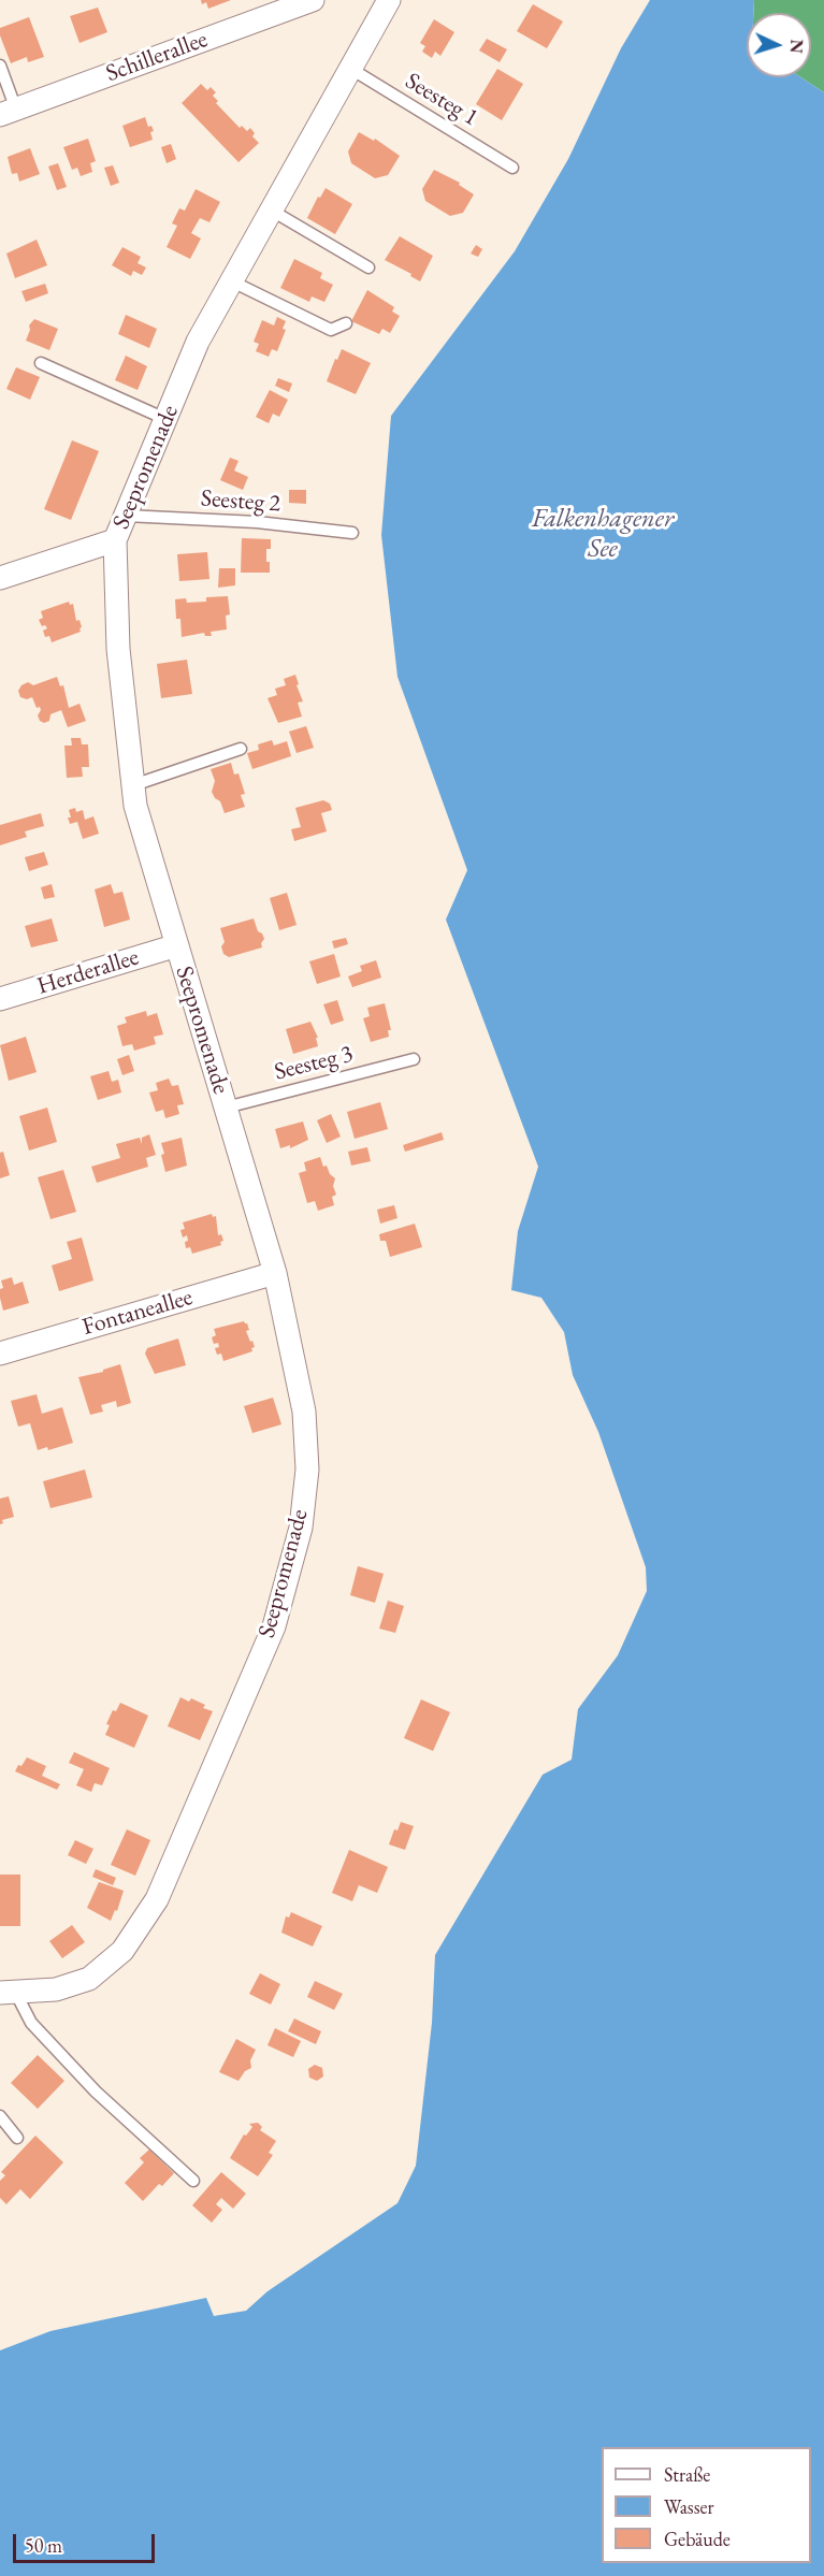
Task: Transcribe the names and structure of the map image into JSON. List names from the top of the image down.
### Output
{
  "streets": {
    "street": [
      "Schillerallee",
      "Seepromenade",
      "Herderallee",
      "Fontaneallee"
    ],
    "lane": ["Seesteg 1", "Seesteg 2", "Seesteg 3"]
  },
  "crossings": [
    ["Seesteg 1", "Seepromenade"],
    ["Seepromenade", "Seesteg 2"],
    ["Seepromenade", "Herderallee"],
    ["Seepromenade", "Seesteg 3"],
    ["Seepromenade", "Fontaneallee"]
  ],
  "water": ["Falkenhagener See"],
  "legend": ["Straße", "Wasser", "Gebäude"],
  "scale_bar": "50 m",
  "north": "right"
}
